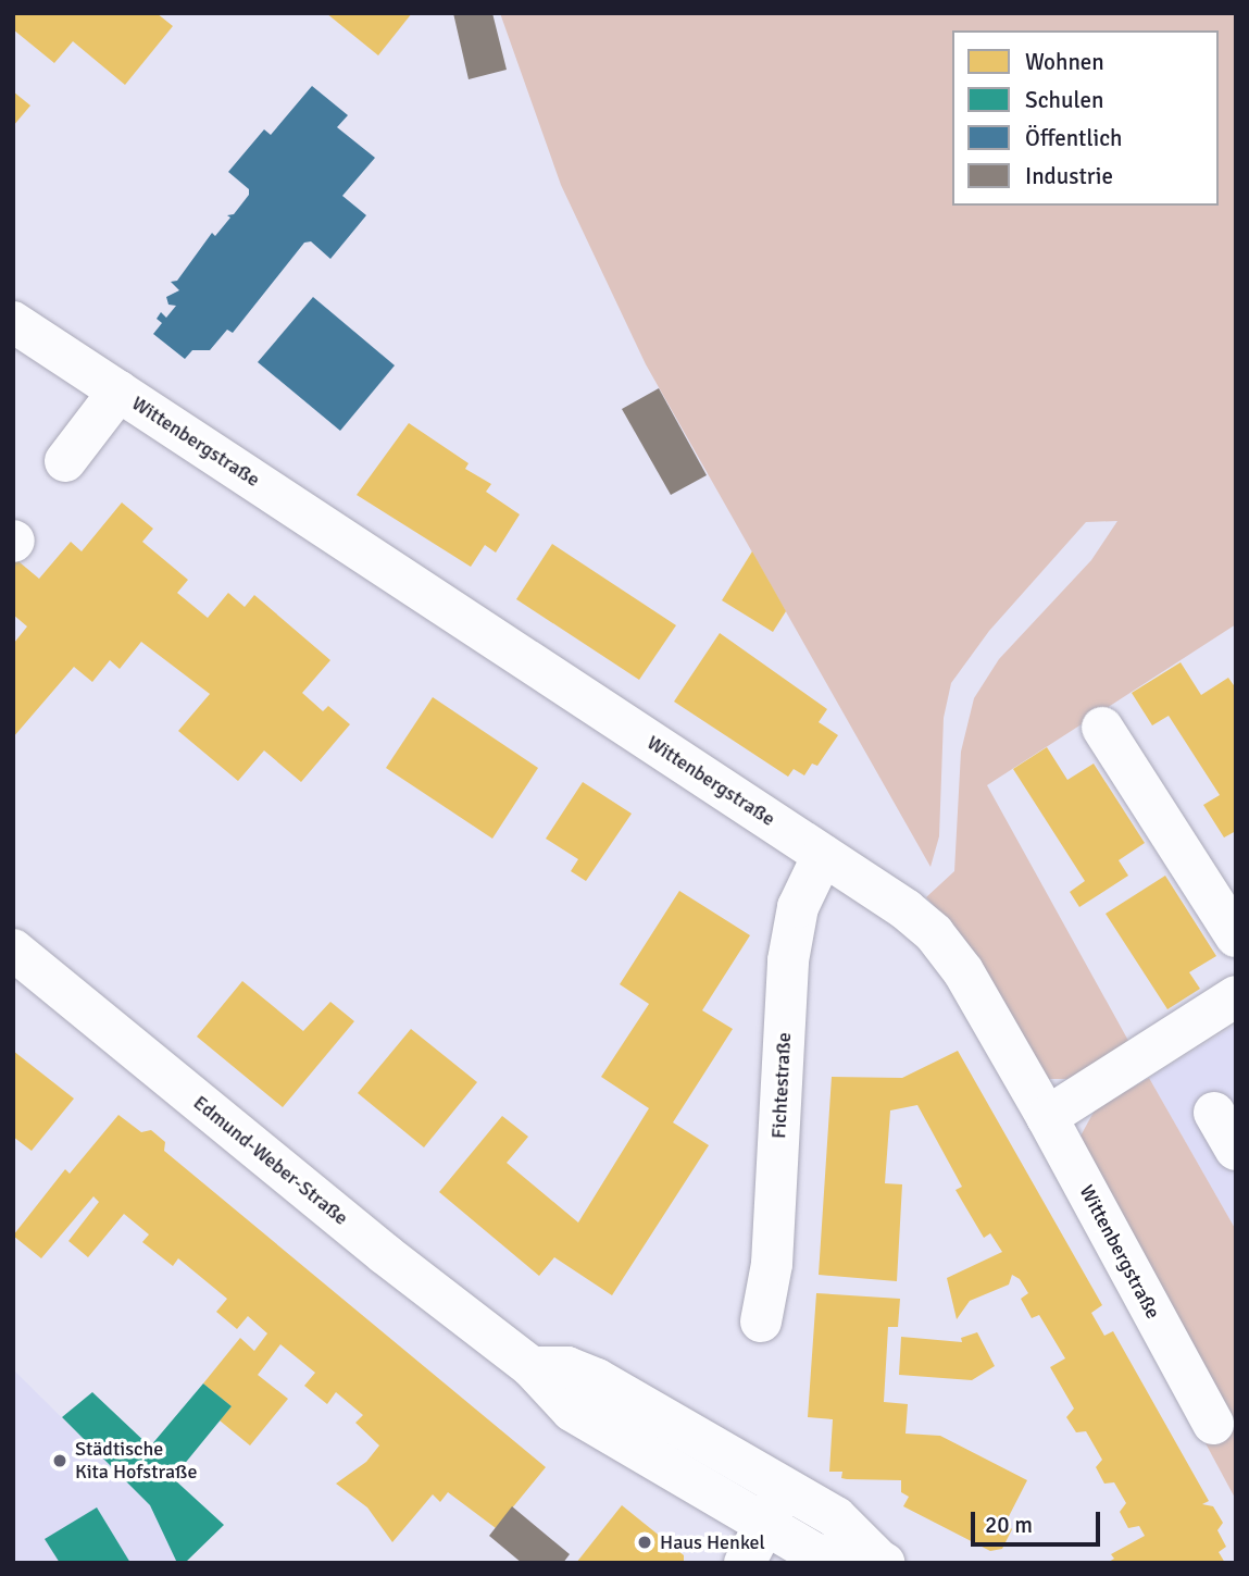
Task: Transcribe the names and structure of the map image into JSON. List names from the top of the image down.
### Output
{
  "streets": {
    "street": ["Wittenbergstraße", "Fichtestraße", "Edmund-Weber-Straße"]
  },
  "crossings": [
    ["Wittenbergstraße", "Fichtestraße"]
  ],
  "places": ["Städtische Kita Hofstraße", "Haus Henkel"],
  "legend": [
    "Wohnen",
    "Schulen",
    "Öffentlich",
    "Industrie"
  ],
  "scale_bar": "20 m"
}
